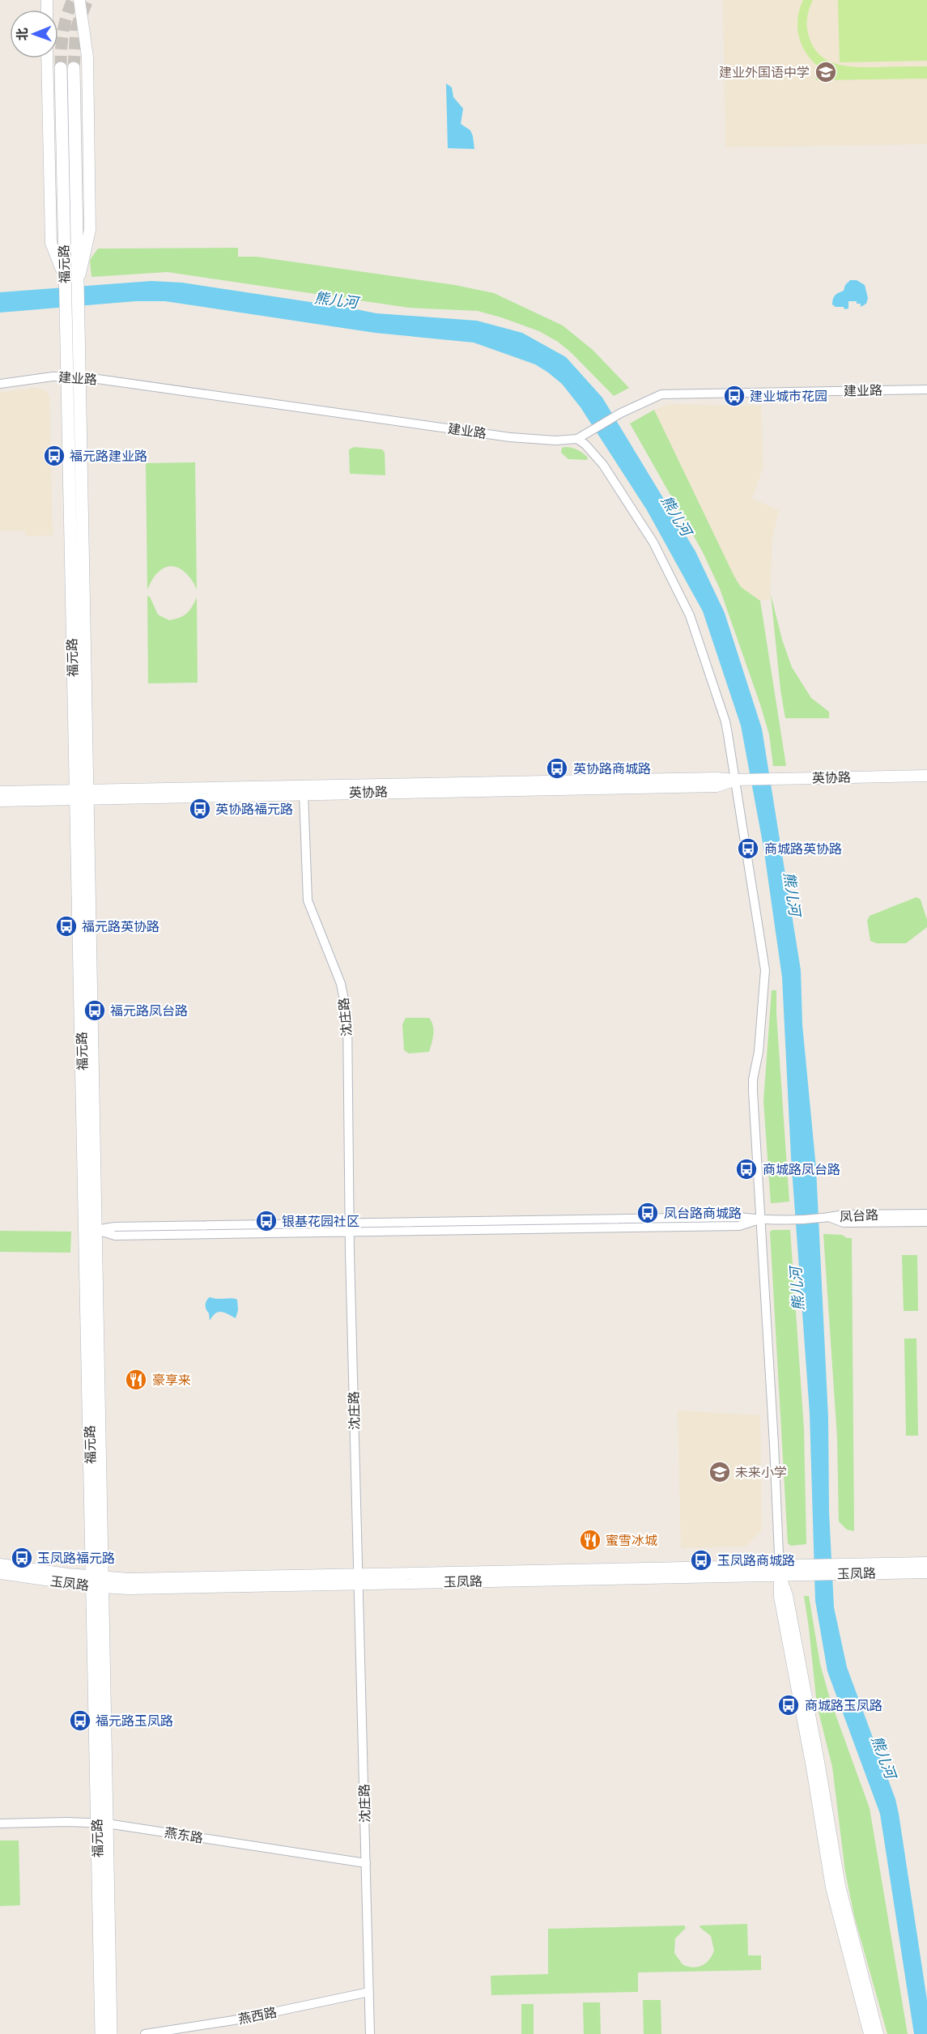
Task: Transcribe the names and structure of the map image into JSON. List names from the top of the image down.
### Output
{
  "streets": {
    "main road": ["福元路"],
    "street": [
      "建业路",
      "英协路",
      "沈庄路",
      "凤台路",
      "玉凤路",
      "燕东路",
      "燕西路"
    ]
  },
  "crossings": [
    ["福元路", "建业路"],
    ["福元路", "英协路"],
    ["福元路", "玉凤路"],
    ["福元路", "燕东路"],
    ["英协路", "沈庄路"],
    ["沈庄路", "玉凤路"],
    ["沈庄路", "燕东路"],
    ["沈庄路", "燕西路"]
  ],
  "water": ["熊儿河"],
  "places": {
    "school or university": ["建业外国语中学", "未来小学"],
    "bus stop": [
      "建业城市花园",
      "福元路建业路",
      "英协路商城路",
      "英协路福元路",
      "商城路英协路",
      "福元路英协路",
      "福元路凤台路",
      "商城路凤台路",
      "凤台路商城路",
      "银基花园社区",
      "玉凤路福元路",
      "玉凤路商城路",
      "商城路玉凤路",
      "福元路玉凤路"
    ],
    "restaurant": ["豪享来", "蜜雪冰城"]
  },
  "north": "left"
}
